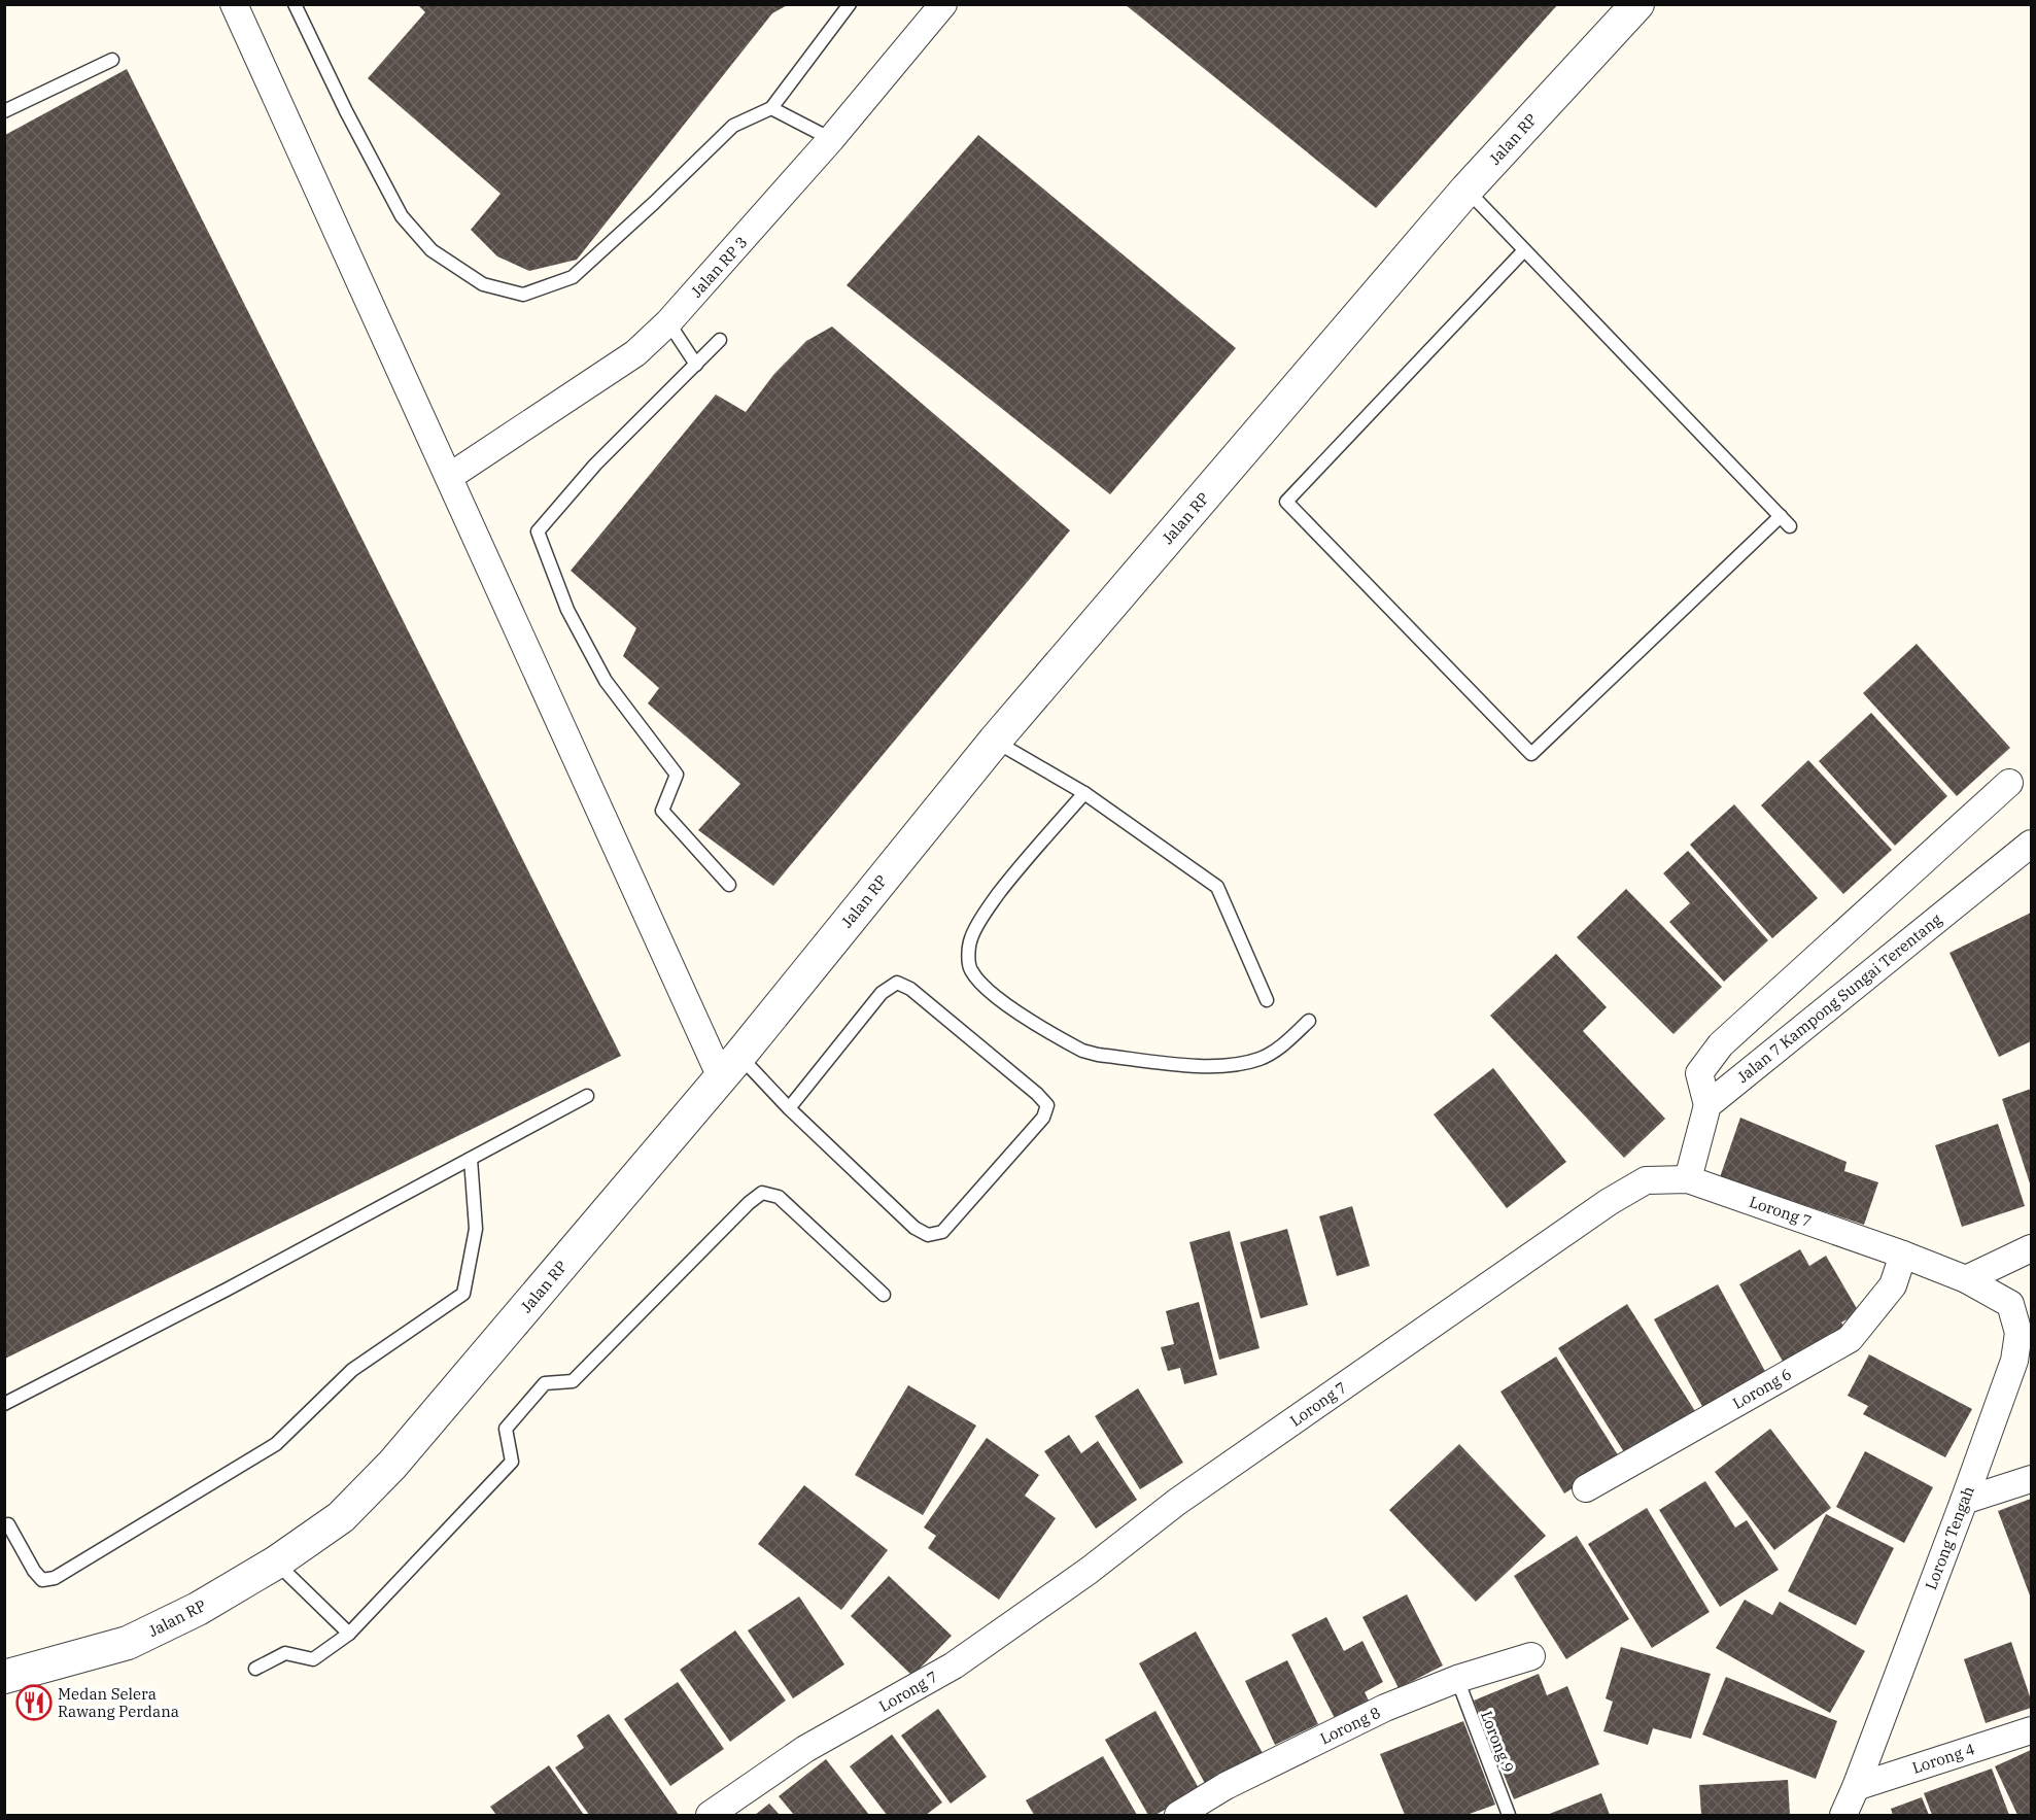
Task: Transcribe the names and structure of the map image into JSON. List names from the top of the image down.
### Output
{
  "streets": {
    "street": [
      "Jalan RP",
      "Jalan RP 3",
      "Jalan 7 Kampong Sungai Terentang",
      "Lorong 7",
      "Lorong 6",
      "Lorong Tengah",
      "Lorong 8",
      "Lorong 4"
    ],
    "lane": ["Lorong 9"]
  },
  "crossings": [
    ["Lorong 7", "Lorong 6"],
    ["Lorong 7", "Lorong Tengah"],
    ["Lorong Tengah", "Lorong 4"],
    ["Lorong 8", "Lorong 9"]
  ],
  "places": {
    "restaurant": ["Medan Selera Rawang Perdana"]
  }
}
